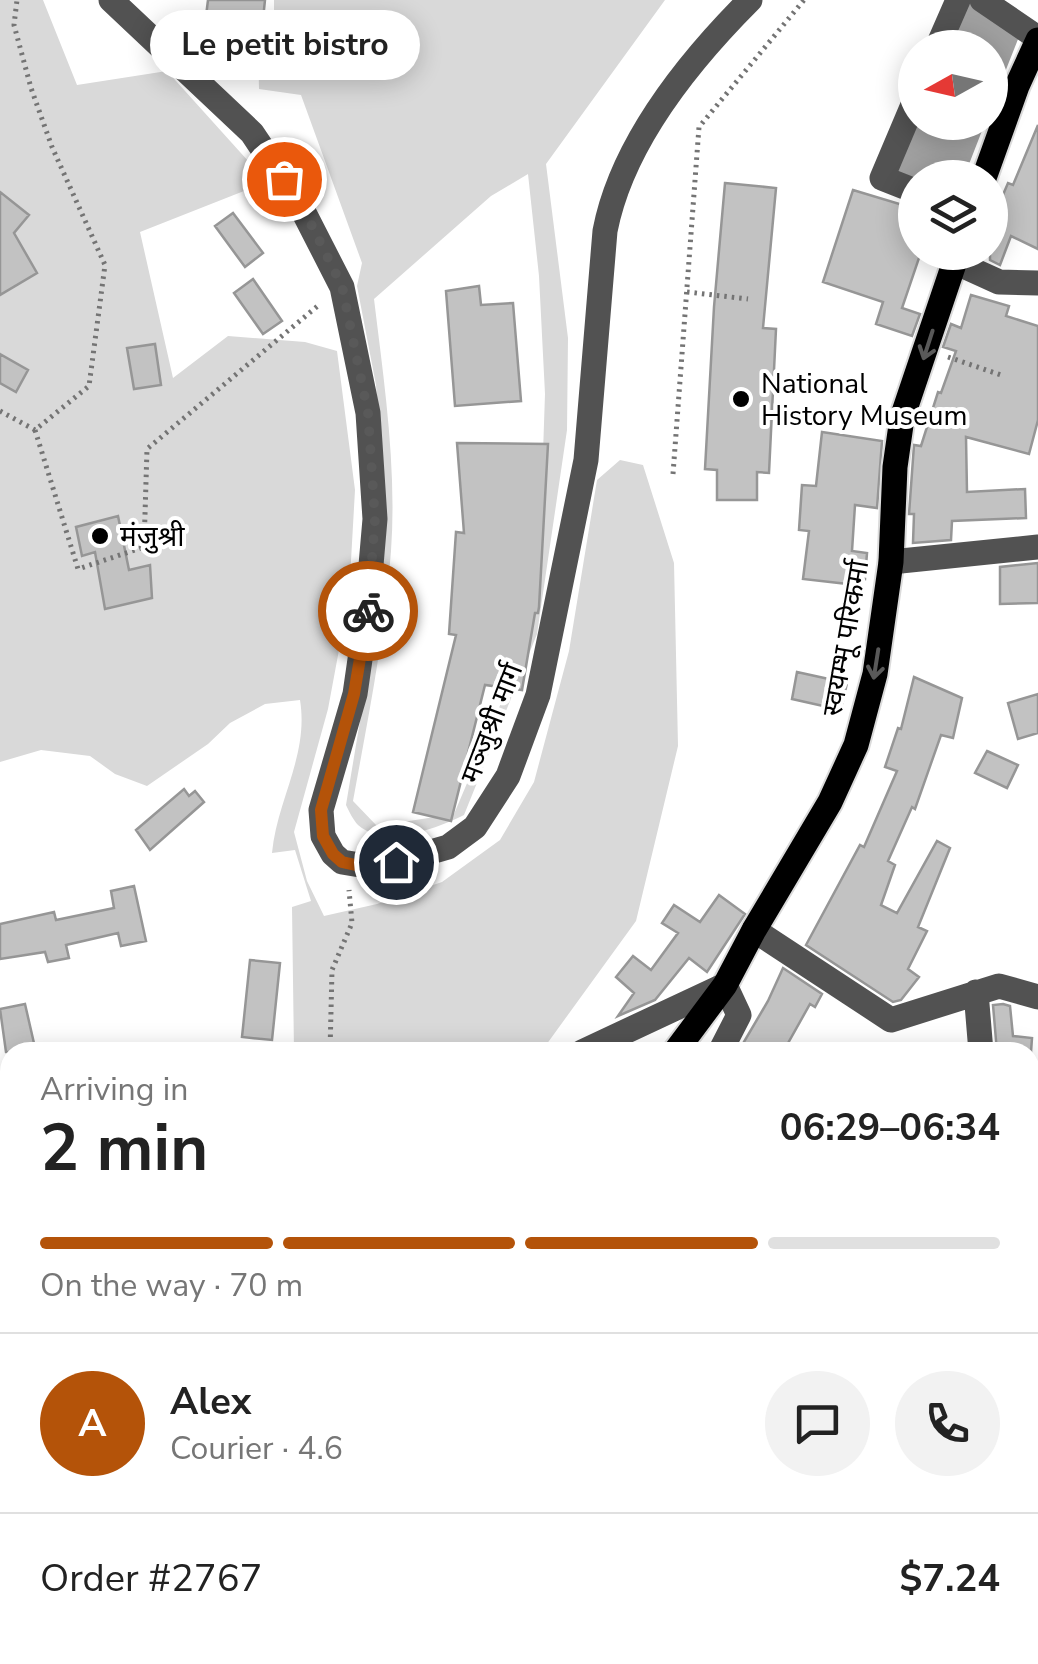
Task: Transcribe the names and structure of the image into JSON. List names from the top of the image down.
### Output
{
  "streets": {
    "main road": ["स्वयम्भू परिकर्मा"],
    "street": ["मञ्जुश्री मार्ग"]
  },
  "one_way": ["स्वयम्भू परिकर्मा"],
  "places": ["Le petit bistro", "National History Museum", "मंजुश्री"],
  "north": "left",
  "page": {
    "bubble": "Le petit bistro",
    "heading": ["2 min", "Arriving in", "06:29–06:34"],
    "panel": [
      "Alex",
      "Courier · 4.6",
      "Order #2767",
      "$7.24"
    ],
    "bar": "On the way · 70 m",
    "round": "A"
  }
}
